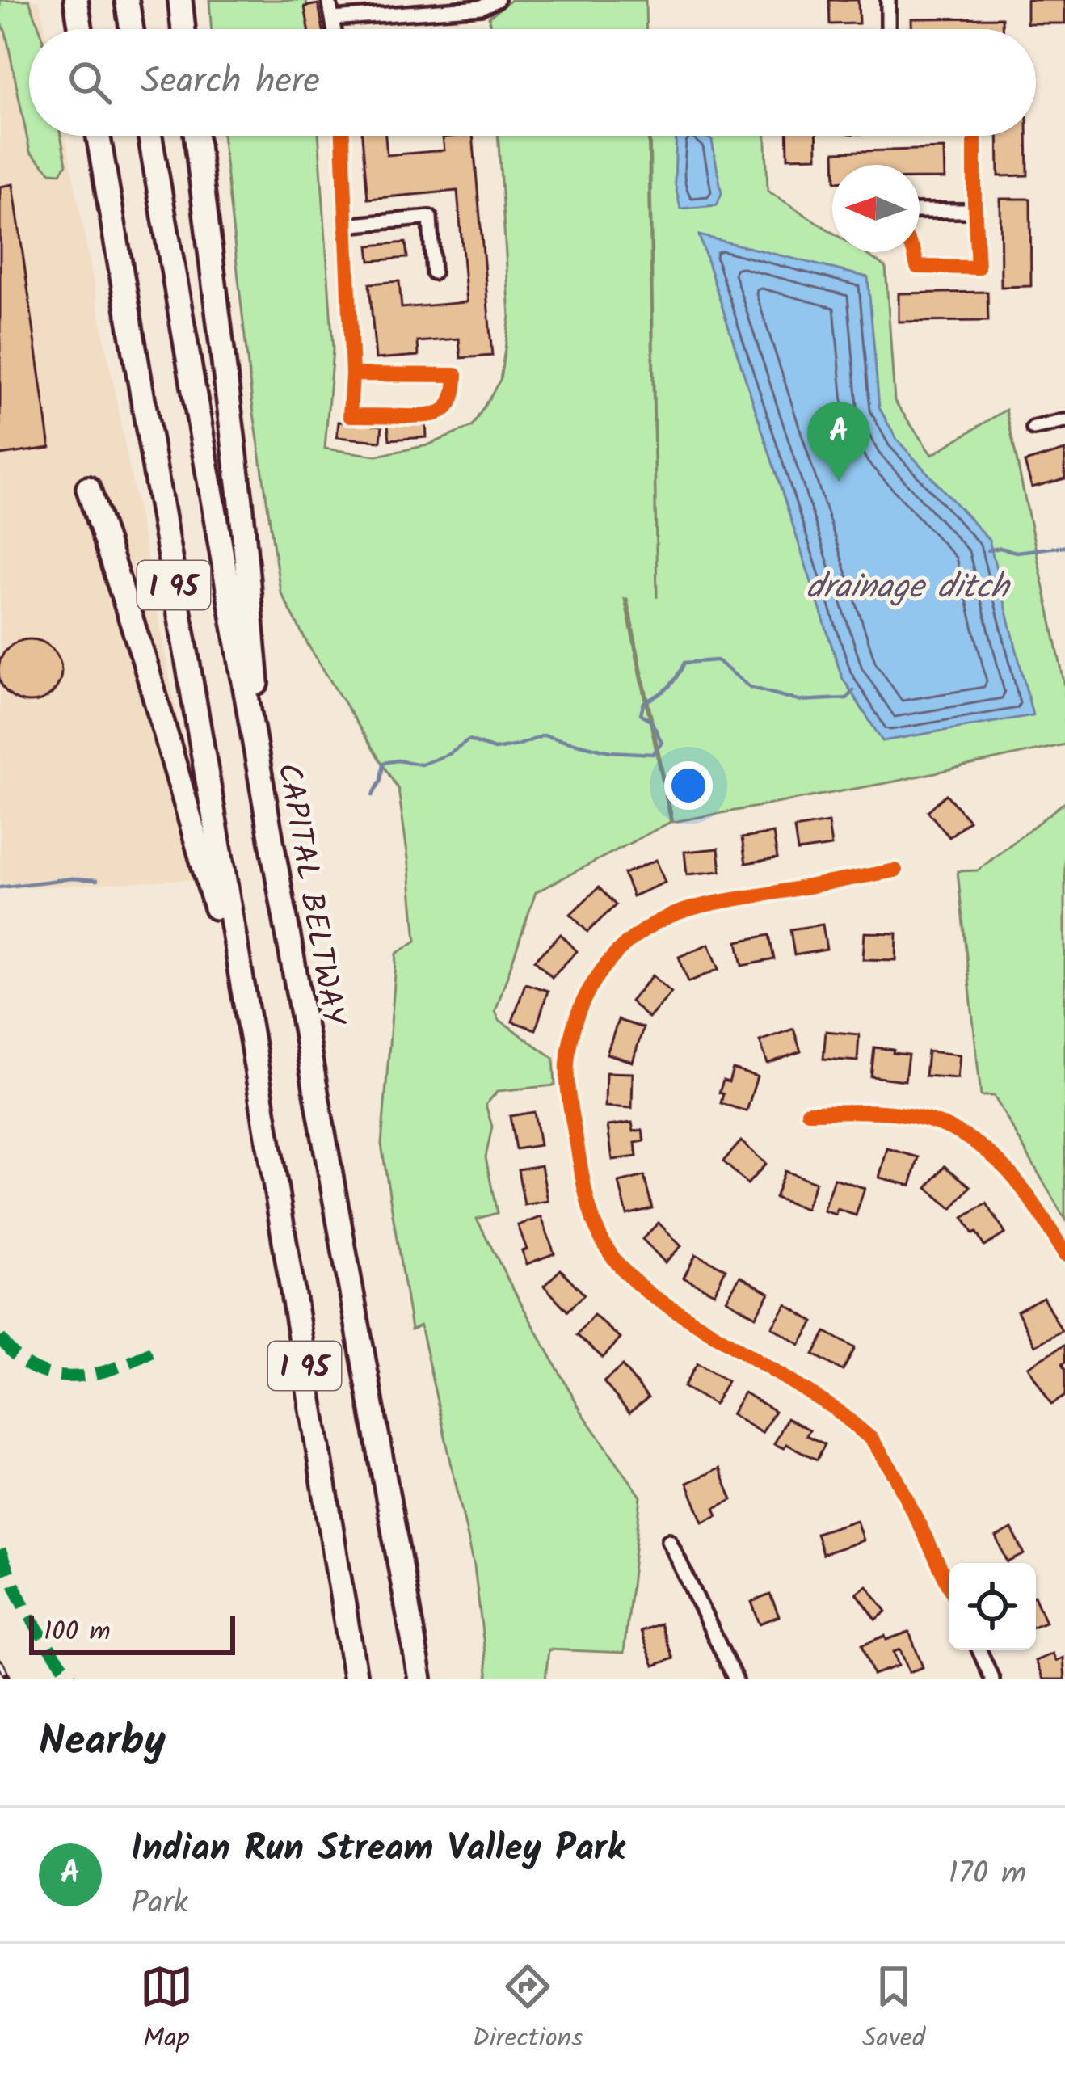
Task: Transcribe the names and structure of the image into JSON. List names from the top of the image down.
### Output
{
  "streets": {
    "highway": ["I 95", "CAPITAL BELTWAY"]
  },
  "water": ["drainage ditch"],
  "scale_bar": "100 m",
  "north": "left",
  "page": {
    "search": "Search here",
    "pins": "A",
    "scale": "100 m",
    "heading": "Nearby",
    "list": [
      {
        "mark": "A",
        "name": "Indian Run Stream Valley Park",
        "note": "Park",
        "value": "170 m"
      }
    ],
    "nav": ["Map", "Directions", "Saved"]
  }
}
